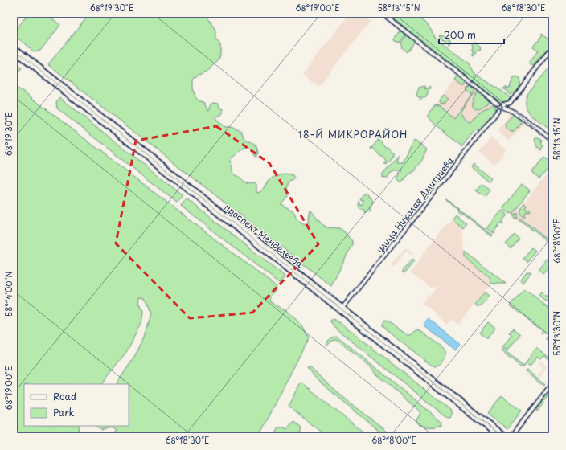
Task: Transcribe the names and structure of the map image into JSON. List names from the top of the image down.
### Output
{
  "streets": {
    "main road": ["улица Николая Дмитриева", "проспект Менделеева"]
  },
  "crossings": [
    ["улица Николая Дмитриева", "проспект Менделеева"]
  ],
  "districts": ["18-Й МИКРОРАЙОН"],
  "legend": ["Road", "Park"],
  "scale_bar": "200 m",
  "coordinates": [
    "68°19'30\"E",
    "68°19'00\"E",
    "58°13'15\"N",
    "68°18'30\"E",
    "68°18'00\"E",
    "58°14'00\"N",
    "58°13'30\"N"
  ]
}
